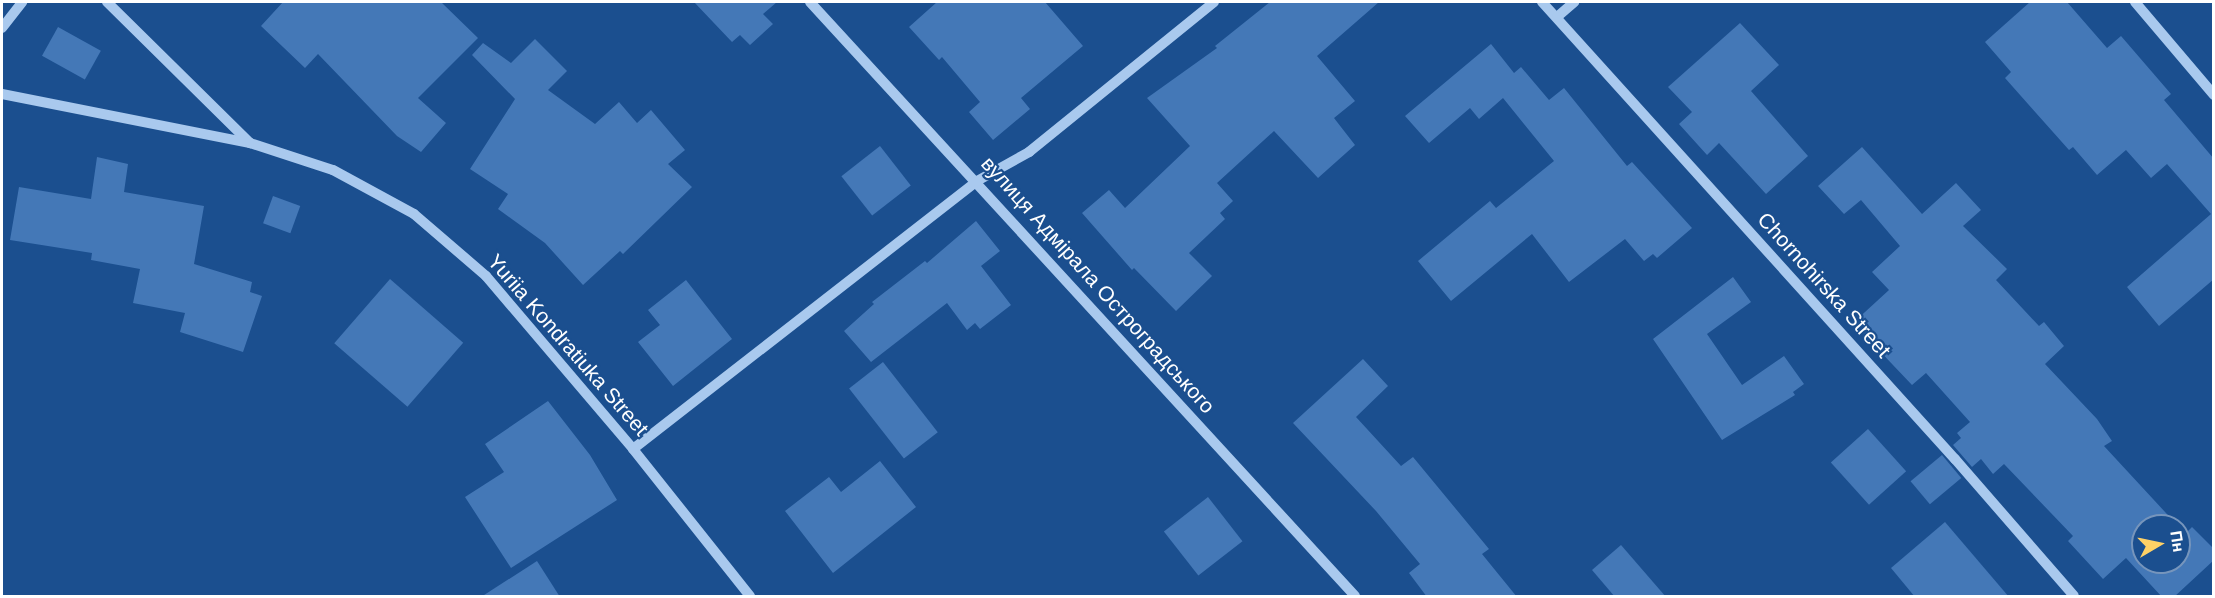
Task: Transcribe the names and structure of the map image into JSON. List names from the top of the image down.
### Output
{
  "streets": {
    "street": ["вулиця Адмірала Остроградського", "Chornohirska Street", "Yuriia Kondratiuka Street"]
  },
  "north": "right"
}
